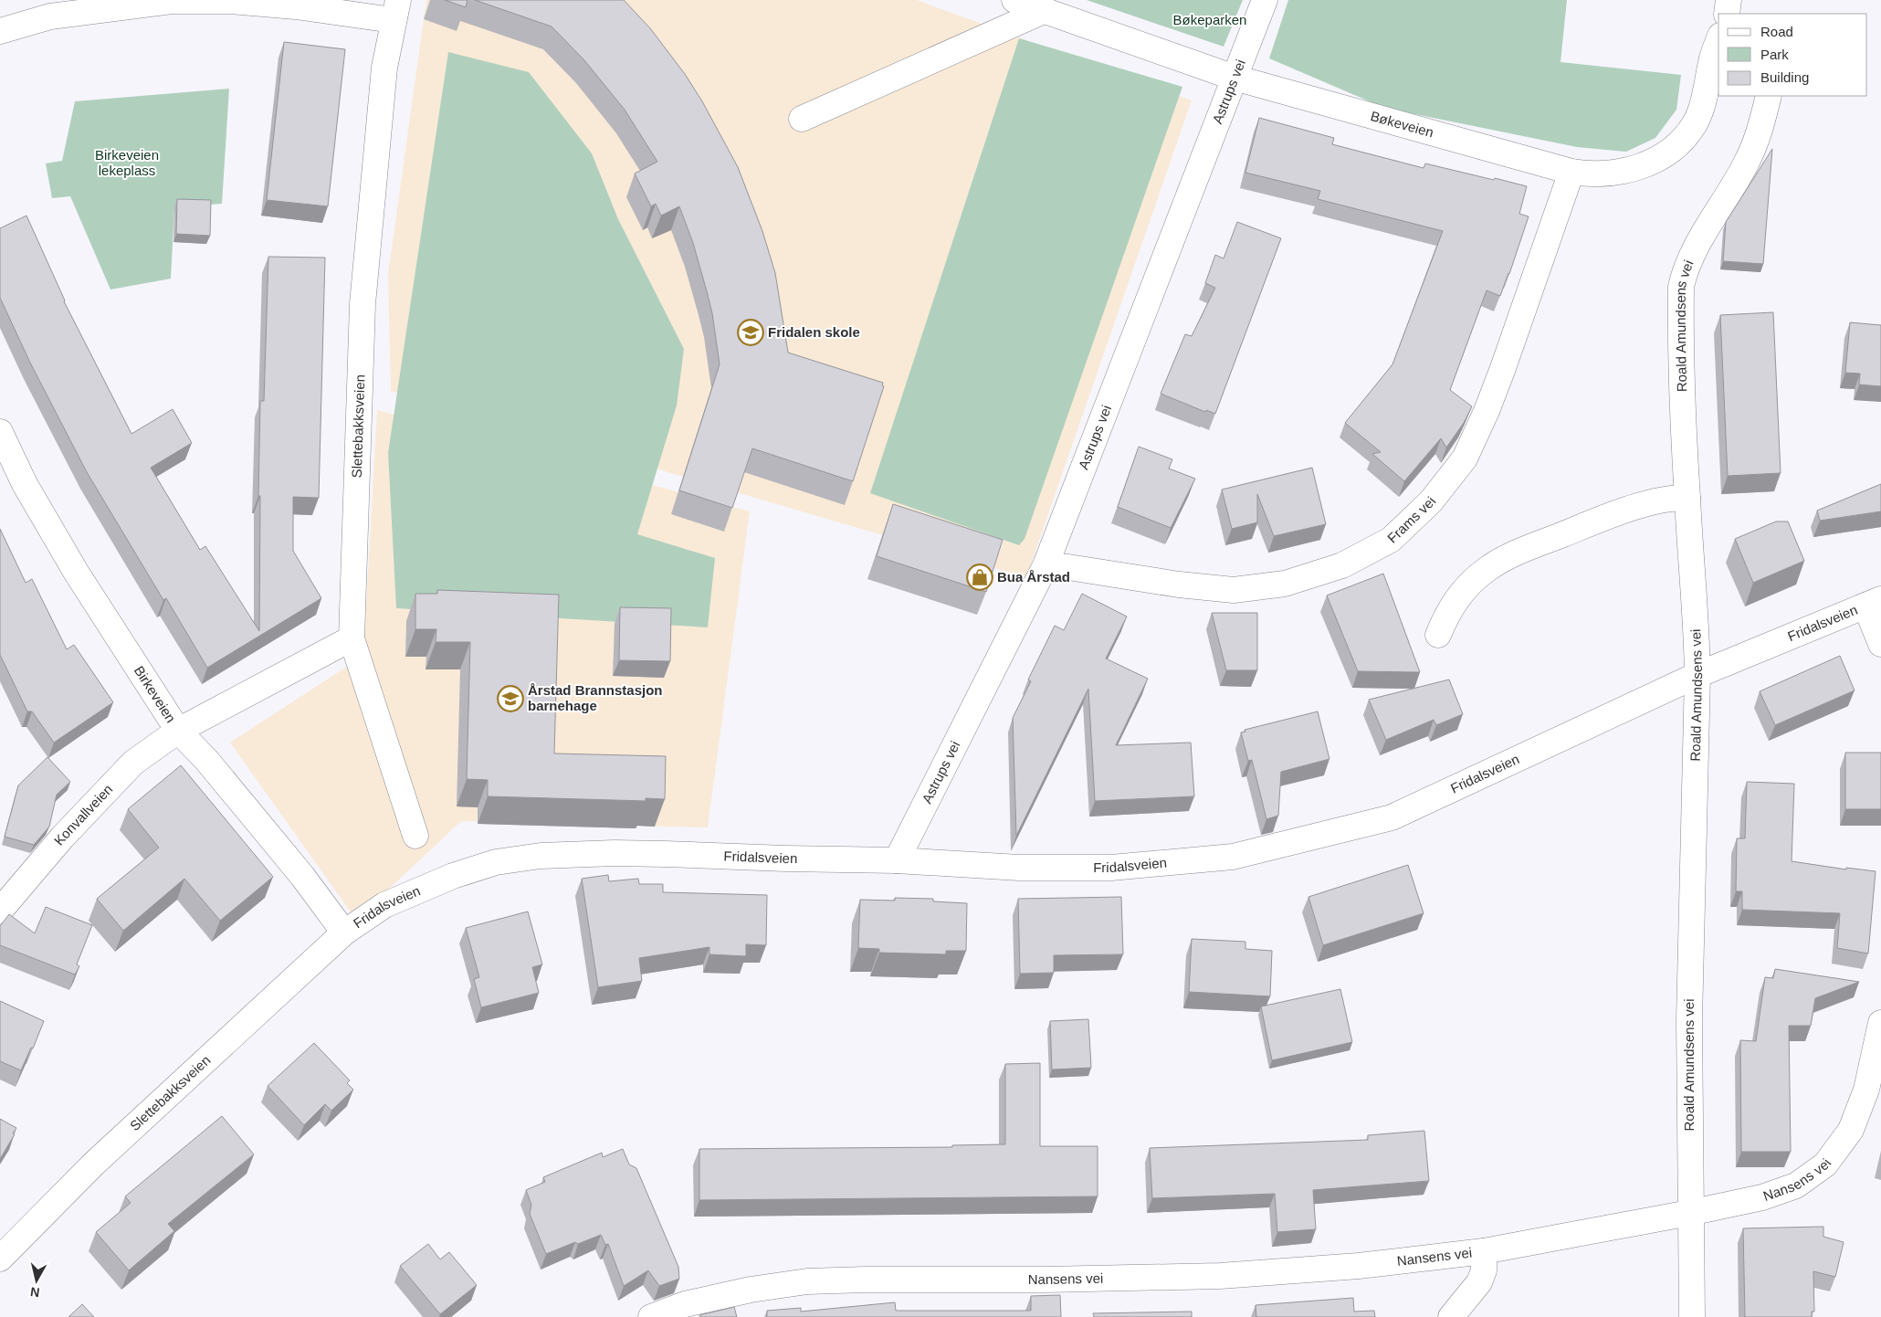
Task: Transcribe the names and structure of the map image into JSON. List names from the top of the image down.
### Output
{
  "streets": {
    "street": [
      "Astrups vei",
      "Bøkeveien",
      "Roald Amundsens vei",
      "Slettebakksveien",
      "Frams vei",
      "Fridalsveien",
      "Birkeveien",
      "Konvallveien",
      "Nansens vei"
    ]
  },
  "crossings": [
    ["Astrups vei", "Bøkeveien"],
    ["Astrups vei", "Frams vei"],
    ["Astrups vei", "Fridalsveien"],
    ["Bøkeveien", "Frams vei"],
    ["Roald Amundsens vei", "Fridalsveien"],
    ["Roald Amundsens vei", "Nansens vei"],
    ["Slettebakksveien", "Fridalsveien"],
    ["Slettebakksveien", "Birkeveien"],
    ["Fridalsveien", "Birkeveien"],
    ["Birkeveien", "Konvallveien"]
  ],
  "parks": ["Bøkeparken", "Birkeveien lekeplass"],
  "places": {
    "school or university": ["Fridalen skole", "Årstad Brannstasjon barnehage"],
    "shop": ["Bua Årstad"]
  },
  "legend": ["Road", "Park", "Building"],
  "north": "bottom"
}
